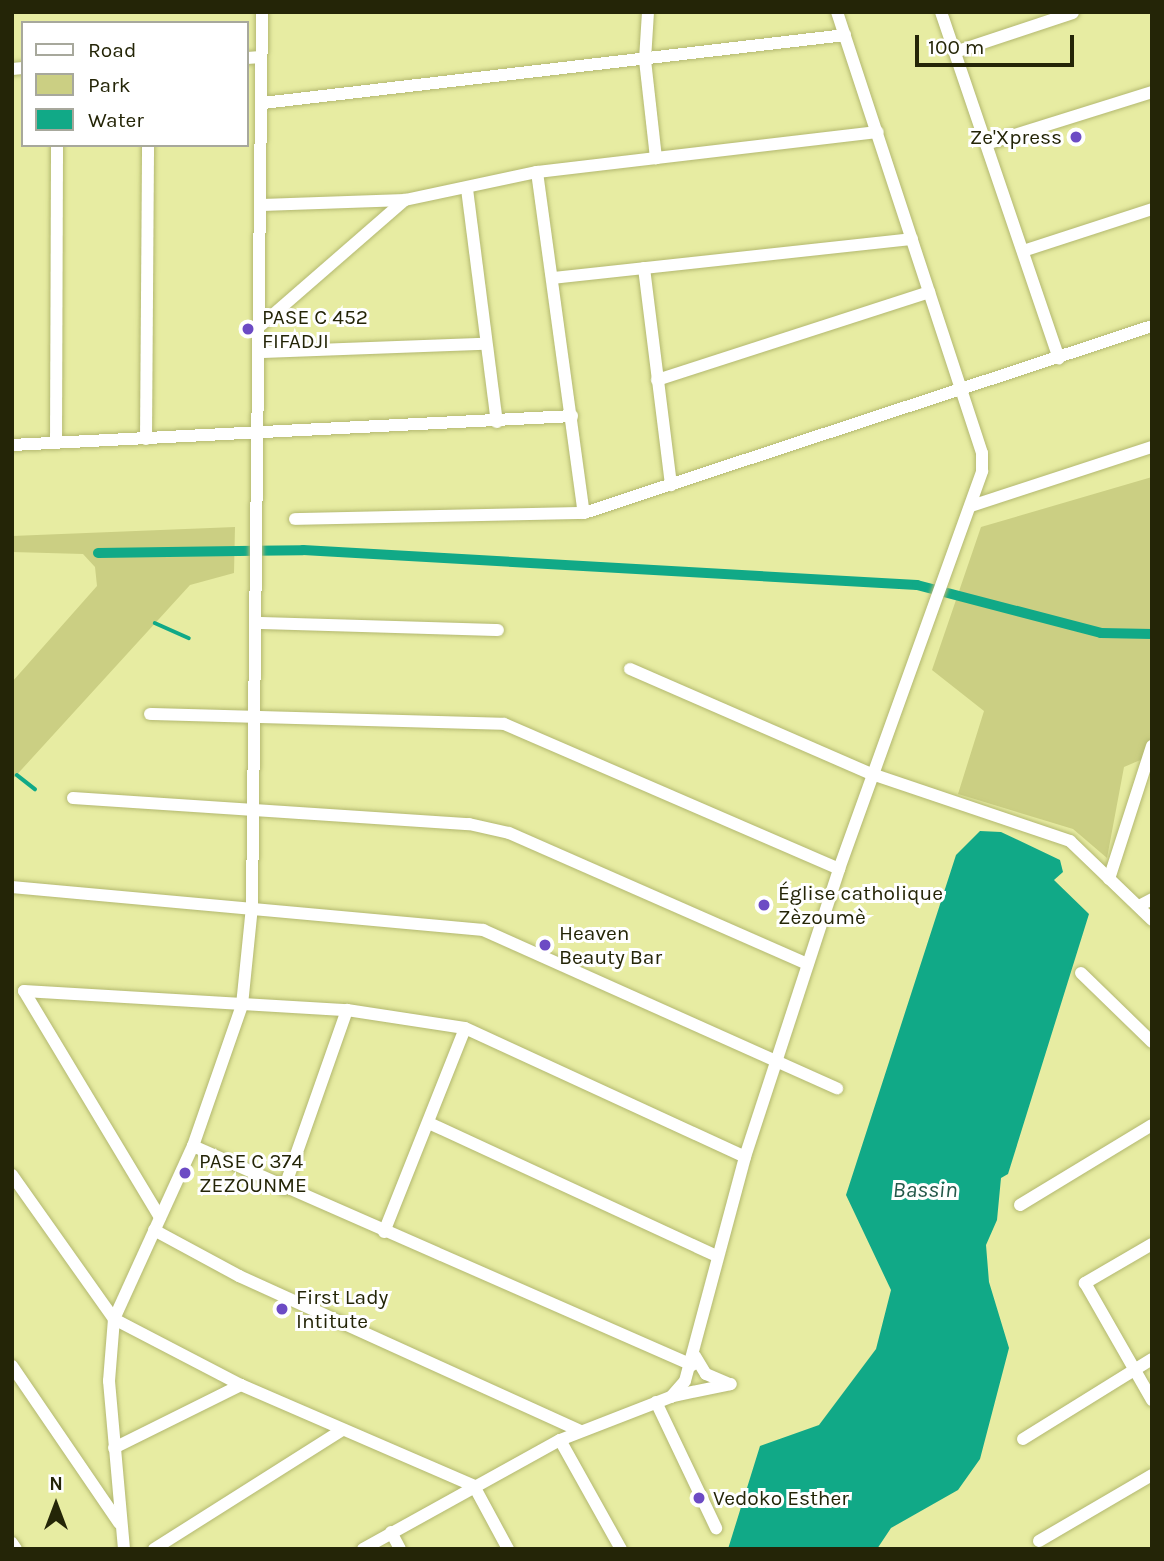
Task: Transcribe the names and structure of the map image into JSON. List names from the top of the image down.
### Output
{
  "water": ["Bassin"],
  "places": [
    "Ze'Xpress",
    "PASE C 452 FIFADJI",
    "Église catholique Zèzoumè",
    "Heaven Beauty Bar",
    "PASE C 374 ZEZOUNME",
    "First Lady Intitute",
    "Vedoko Esther"
  ],
  "legend": ["Road", "Park", "Water"],
  "scale_bar": "100 m",
  "north": "top"
}
